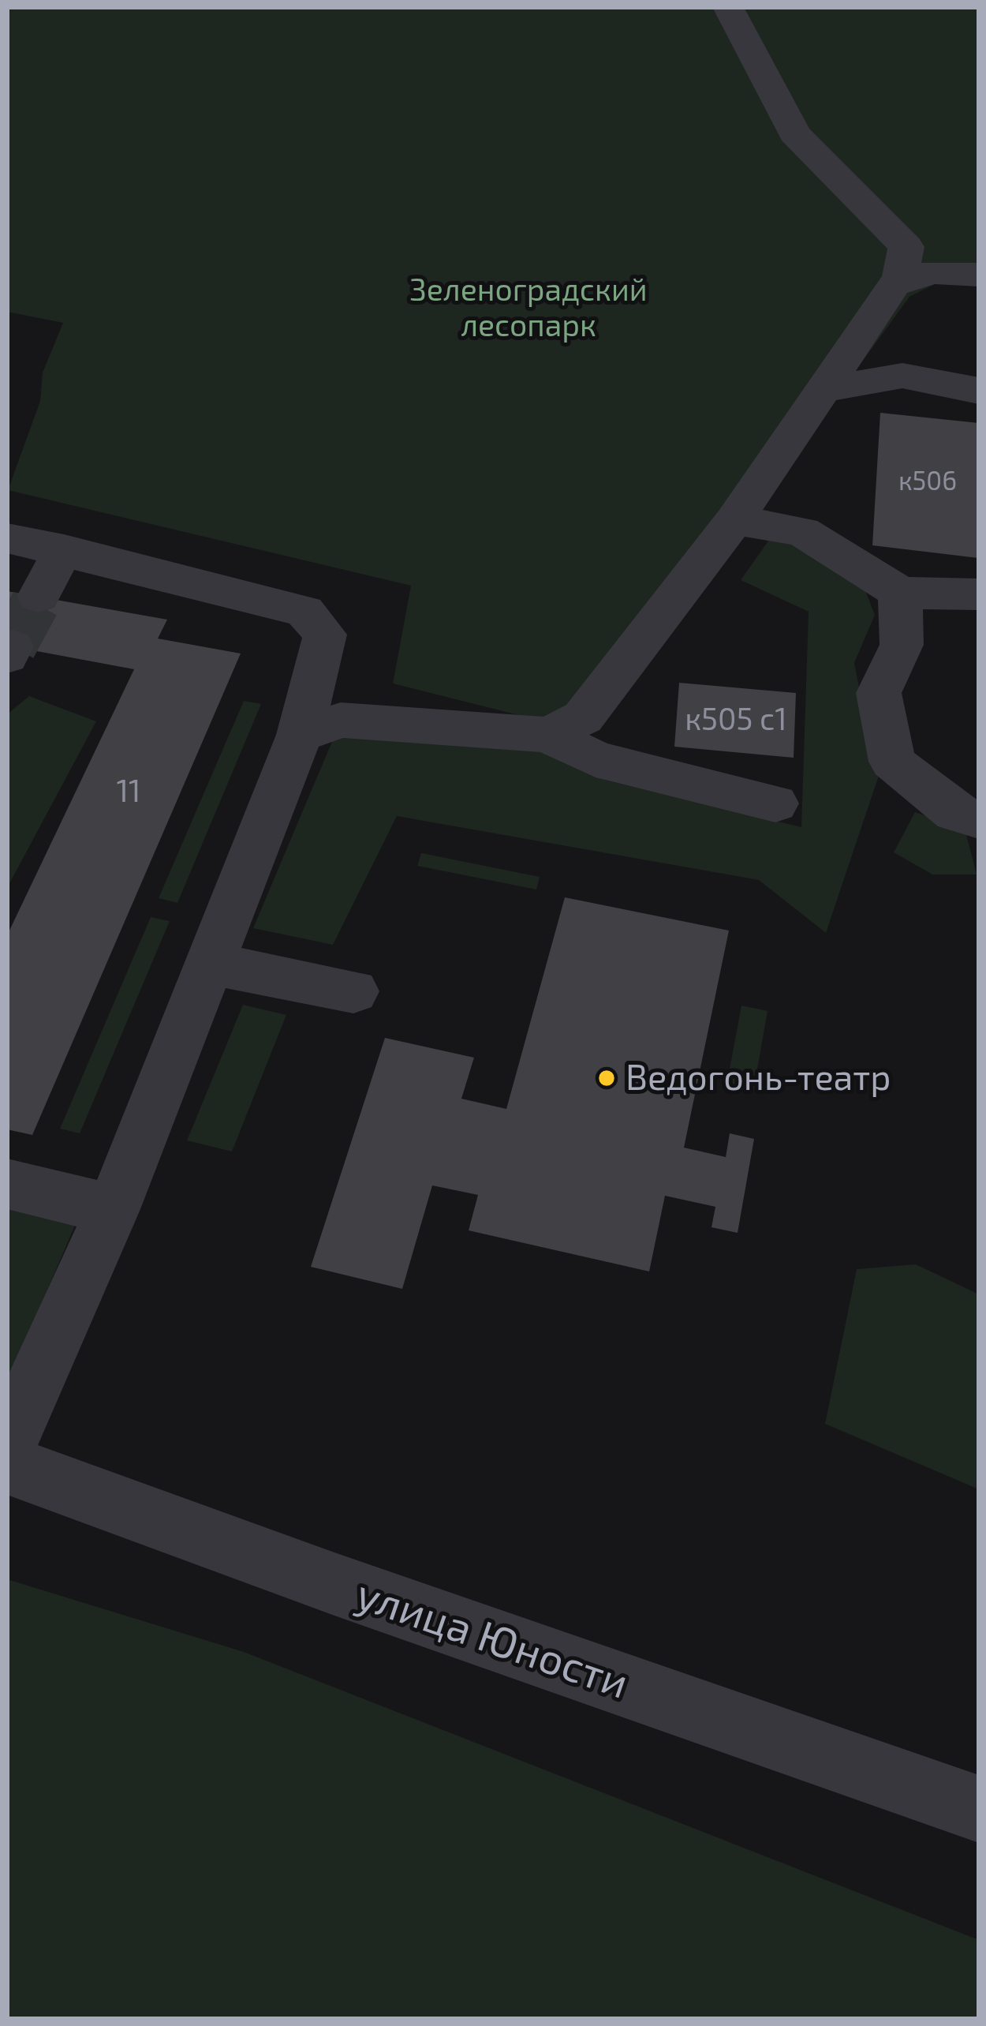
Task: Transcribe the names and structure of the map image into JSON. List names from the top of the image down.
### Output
{
  "streets": {
    "street": ["улица Юности"]
  },
  "parks": ["Зеленоградский лесопарк"],
  "places": ["Ведогонь-театр"],
  "house_numbers": ["к506", "к505 с1", "11"]
}
